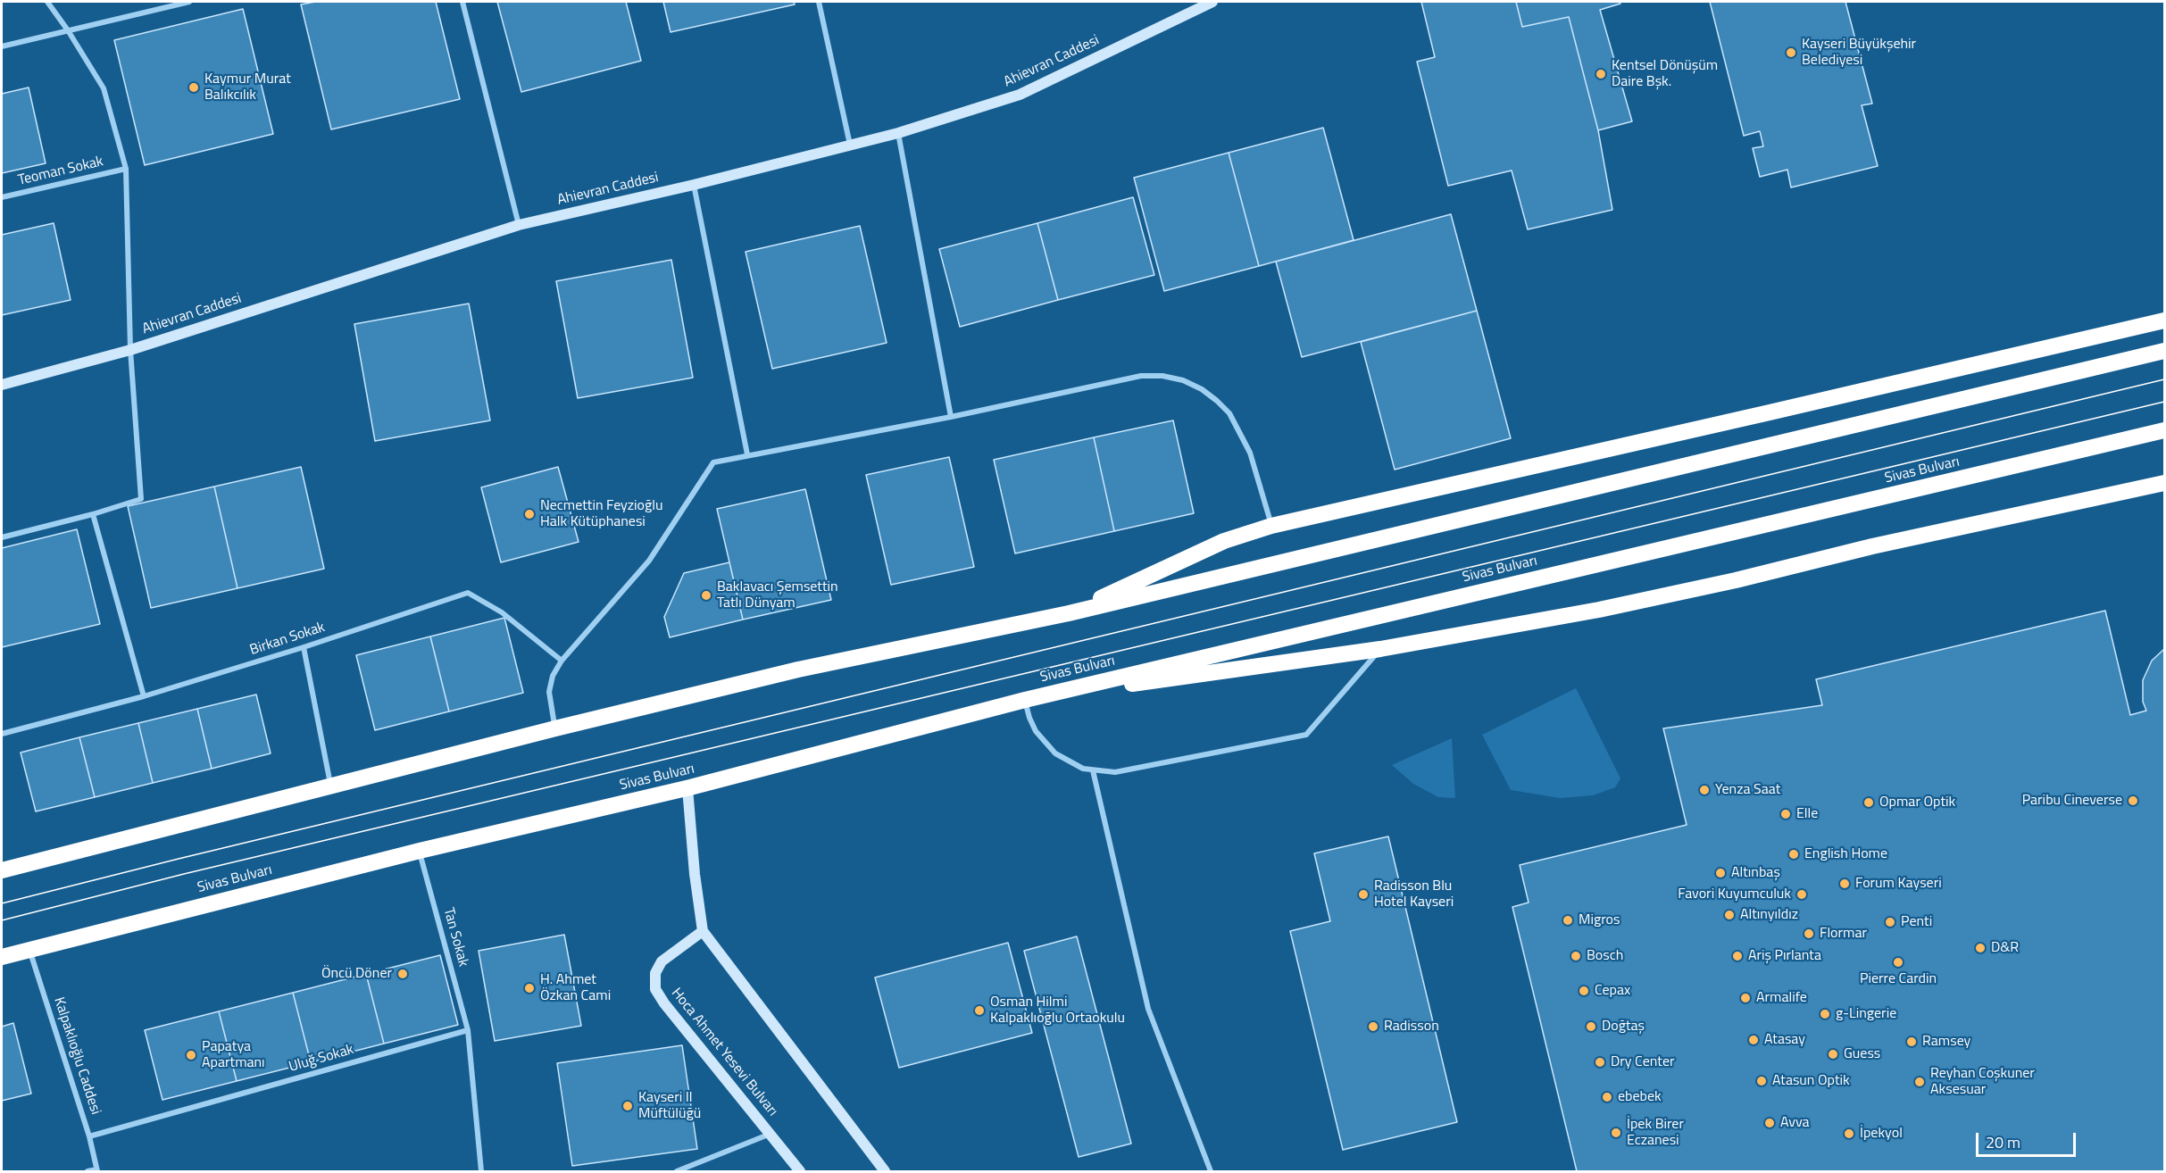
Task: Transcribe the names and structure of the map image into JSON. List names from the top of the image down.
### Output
{
  "streets": {
    "highway": ["Sivas Bulvarı"],
    "street": [
      "Ahievran Caddesi",
      "Teoman Sokak",
      "Birkan Sokak",
      "Tan Sokak",
      "Hoca Ahmet Yesevi Bulvarı",
      "Kalpaklıoğlu Caddesi",
      "Uluğ Sokak"
    ]
  },
  "crossings": [
    ["Sivas Bulvarı", "Tan Sokak"],
    ["Sivas Bulvarı", "Kalpaklıoğlu Caddesi"],
    ["Tan Sokak", "Uluğ Sokak"],
    ["Kalpaklıoğlu Caddesi", "Uluğ Sokak"]
  ],
  "places": [
    "Kayseri Büyükşehir Belediyesi",
    "Kentsel Dönüşüm Daire Bşk.",
    "Kaymur Murat Balıkcılık",
    "Necmettin Feyzioğlu Halk Kütüphanesi",
    "Baklavacı Şemsettin Tatlı Dünyam",
    "Yenza Saat",
    "Paribu Cineverse",
    "Opmar Optik",
    "Elle",
    "English Home",
    "Altınbaş",
    "Forum Kayseri",
    "Radisson Blu Hotel Kayseri",
    "Favori Kuyumculuk",
    "Altınyıldız",
    "Migros",
    "Penti",
    "Flormar",
    "D&R",
    "Bosch",
    "Ariş Pırlanta",
    "Pierre Cardin",
    "Öncü Döner",
    "H. Ahmet Özkan Cami",
    "Cepax",
    "Armalife",
    "Osman Hilmi Kalpaklıoğlu Ortaokulu",
    "g-Lingerie",
    "Radisson",
    "Doğtaş",
    "Atasay",
    "Ramsey",
    "Guess",
    "Papatya Apartmanı",
    "Dry Center",
    "Atasun Optik",
    "Reyhan Coşkuner Aksesuar",
    "ebebek",
    "Kayseri Il Müftülüğü",
    "Avva",
    "İpek Birer Eczanesi",
    "İpekyol"
  ],
  "scale_bar": "20 m"
}
